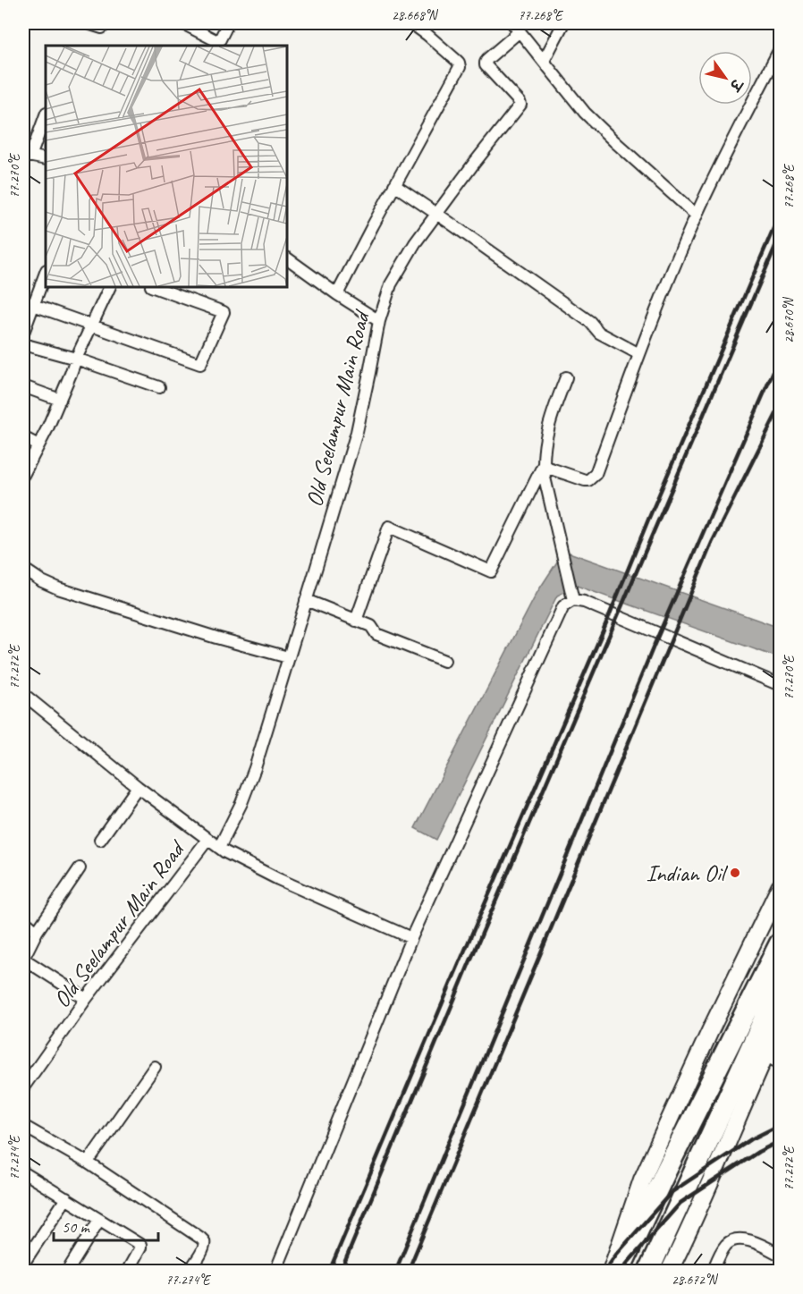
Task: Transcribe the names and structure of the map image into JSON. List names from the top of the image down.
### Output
{
  "streets": {
    "street": ["Old Seelampur Main Road"]
  },
  "places": ["Indian Oil"],
  "scale_bar": "50 m",
  "north": "bottom right",
  "coordinates": [
    "28.668°N",
    "77.268°E",
    "77.270°E",
    "28.670°N",
    "77.272°E",
    "77.274°E",
    "28.672°N"
  ]
}
